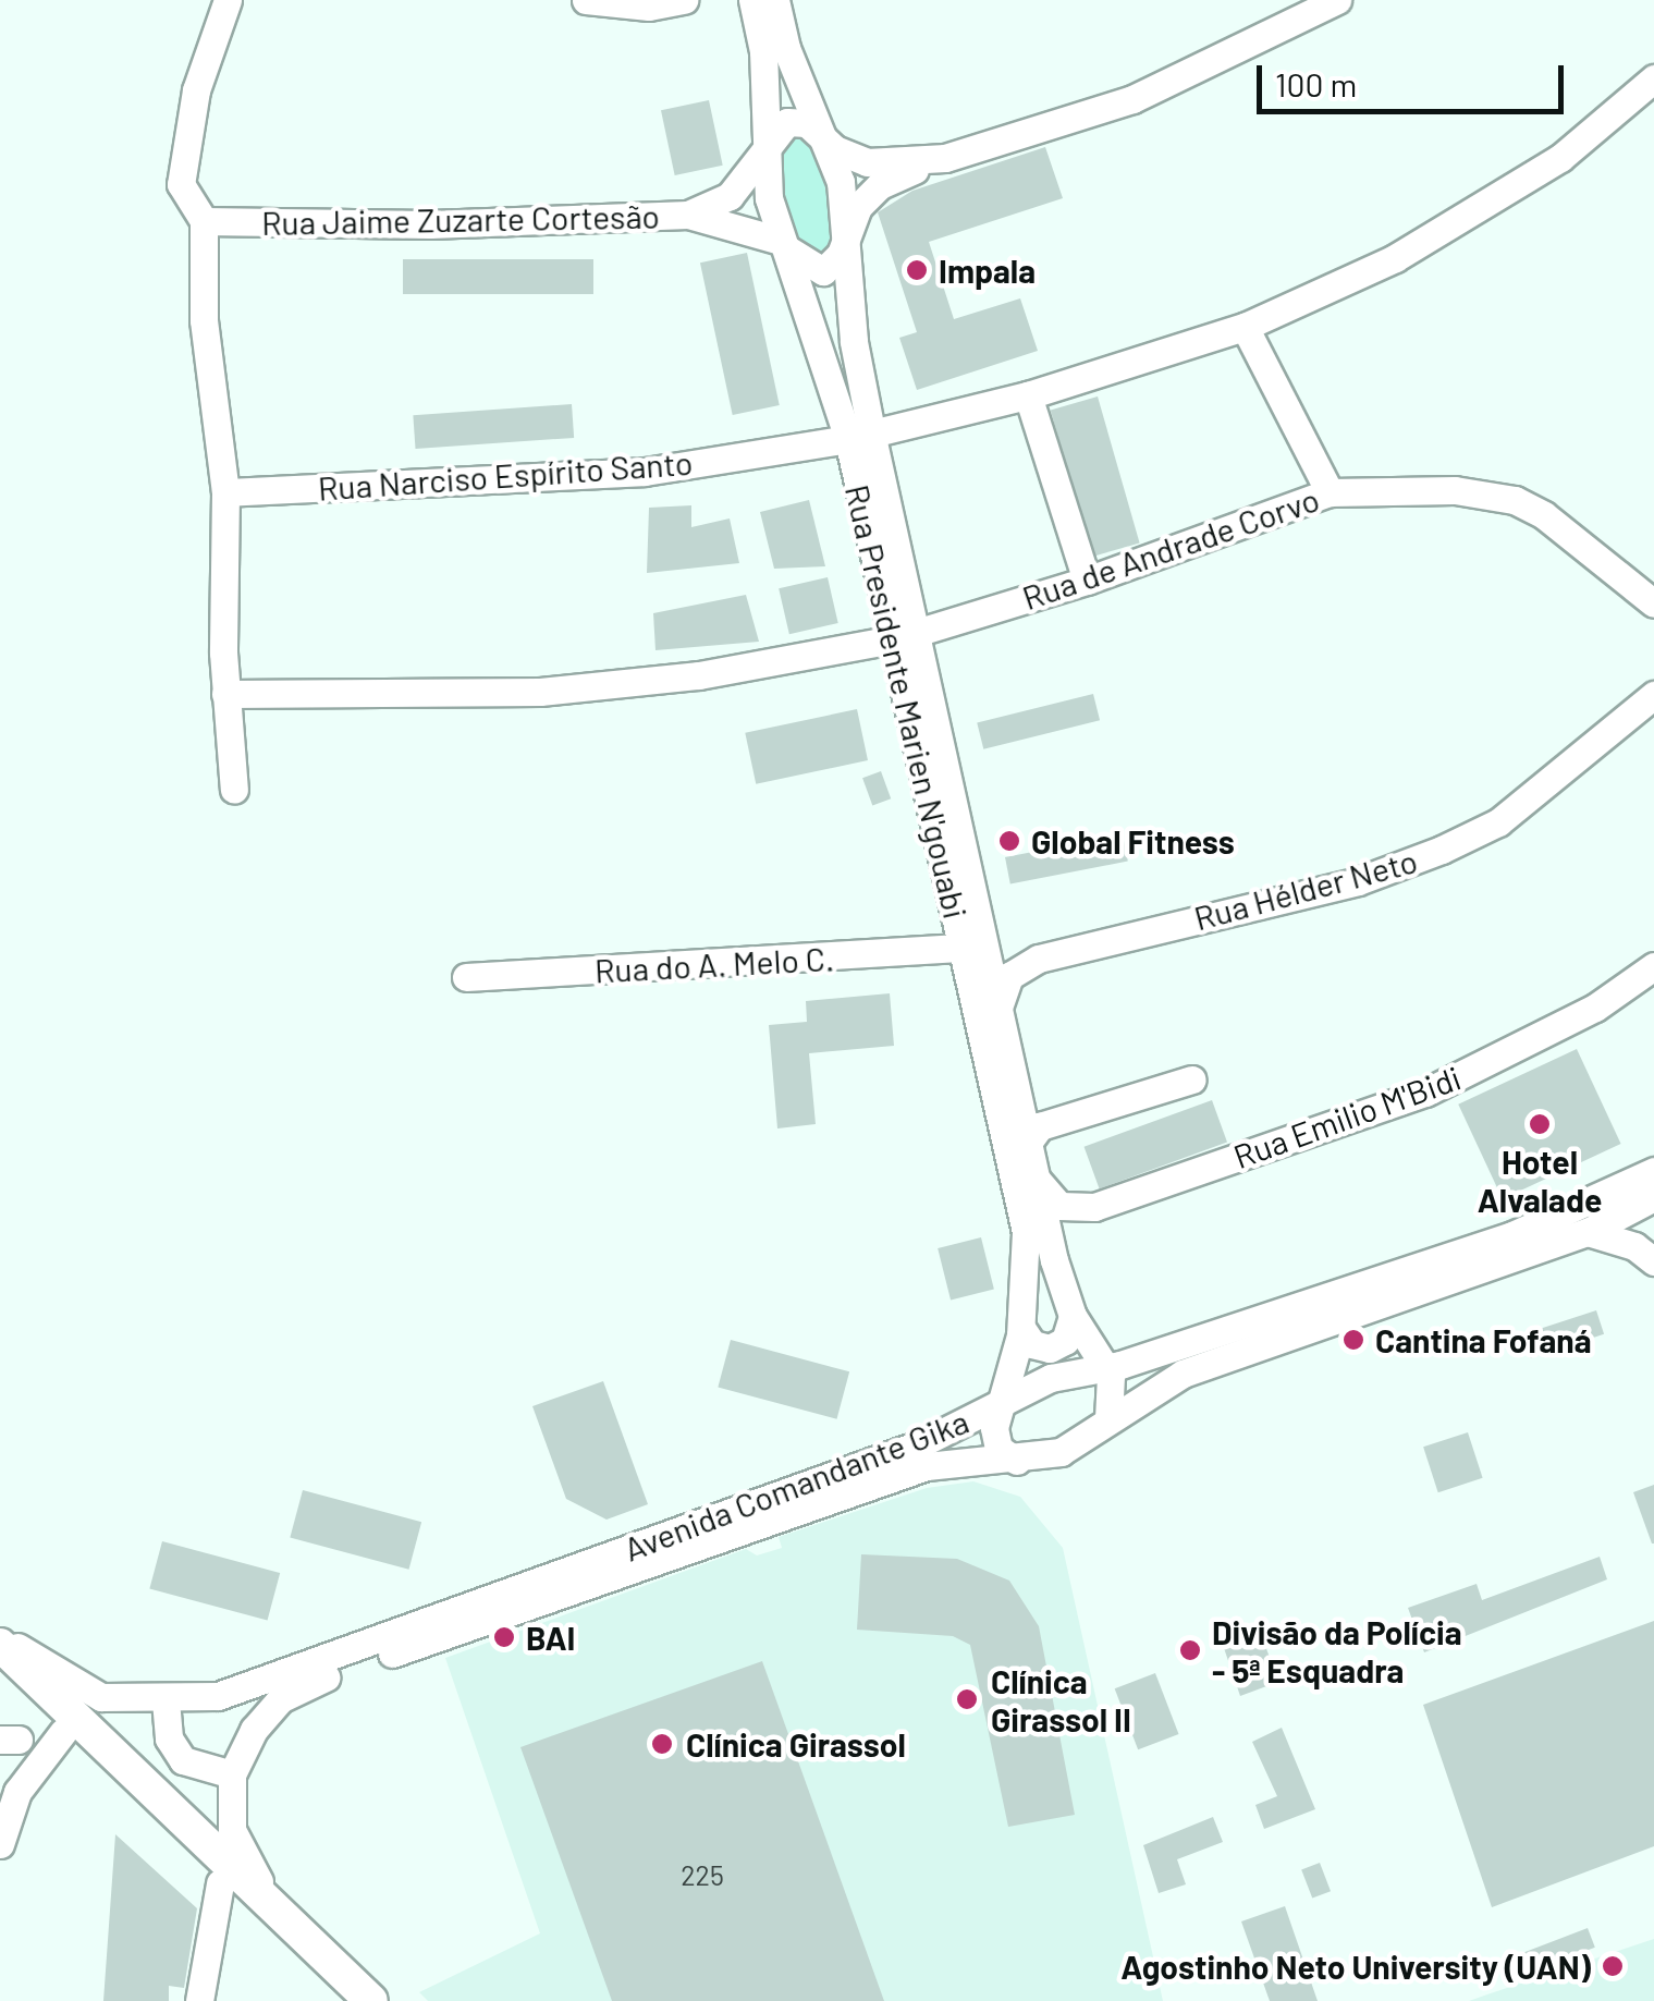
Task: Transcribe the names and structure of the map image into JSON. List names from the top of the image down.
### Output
{
  "streets": {
    "street": [
      "Rua Jaime Zuzarte Cortesão",
      "Rua Narciso Espírito Santo",
      "Rua de Andrade Corvo",
      "Rua Presidente Marien N'gouabi",
      "Rua Hélder Neto",
      "Rua do A. Melo C.",
      "Rua Emilio M'Bidi",
      "Avenida Comandante Gika"
    ]
  },
  "crossings": [
    ["Rua Jaime Zuzarte Cortesão", "Rua Presidente Marien N'gouabi"],
    ["Rua Narciso Espírito Santo", "Rua Presidente Marien N'gouabi"],
    ["Rua de Andrade Corvo", "Rua Presidente Marien N'gouabi"],
    ["Rua Presidente Marien N'gouabi", "Rua do A. Melo C."],
    ["Rua Presidente Marien N'gouabi", "Avenida Comandante Gika"]
  ],
  "places": [
    "Impala",
    "Global Fitness",
    "Hotel Alvalade",
    "Cantina Fofaná",
    "BAI",
    "Divisão da Polícia - 5ª Esquadra",
    "Clínica Girassol II",
    "Clínica Girassol",
    "Agostinho Neto University (UAN)"
  ],
  "house_numbers": ["225"],
  "scale_bar": "100 m"
}
